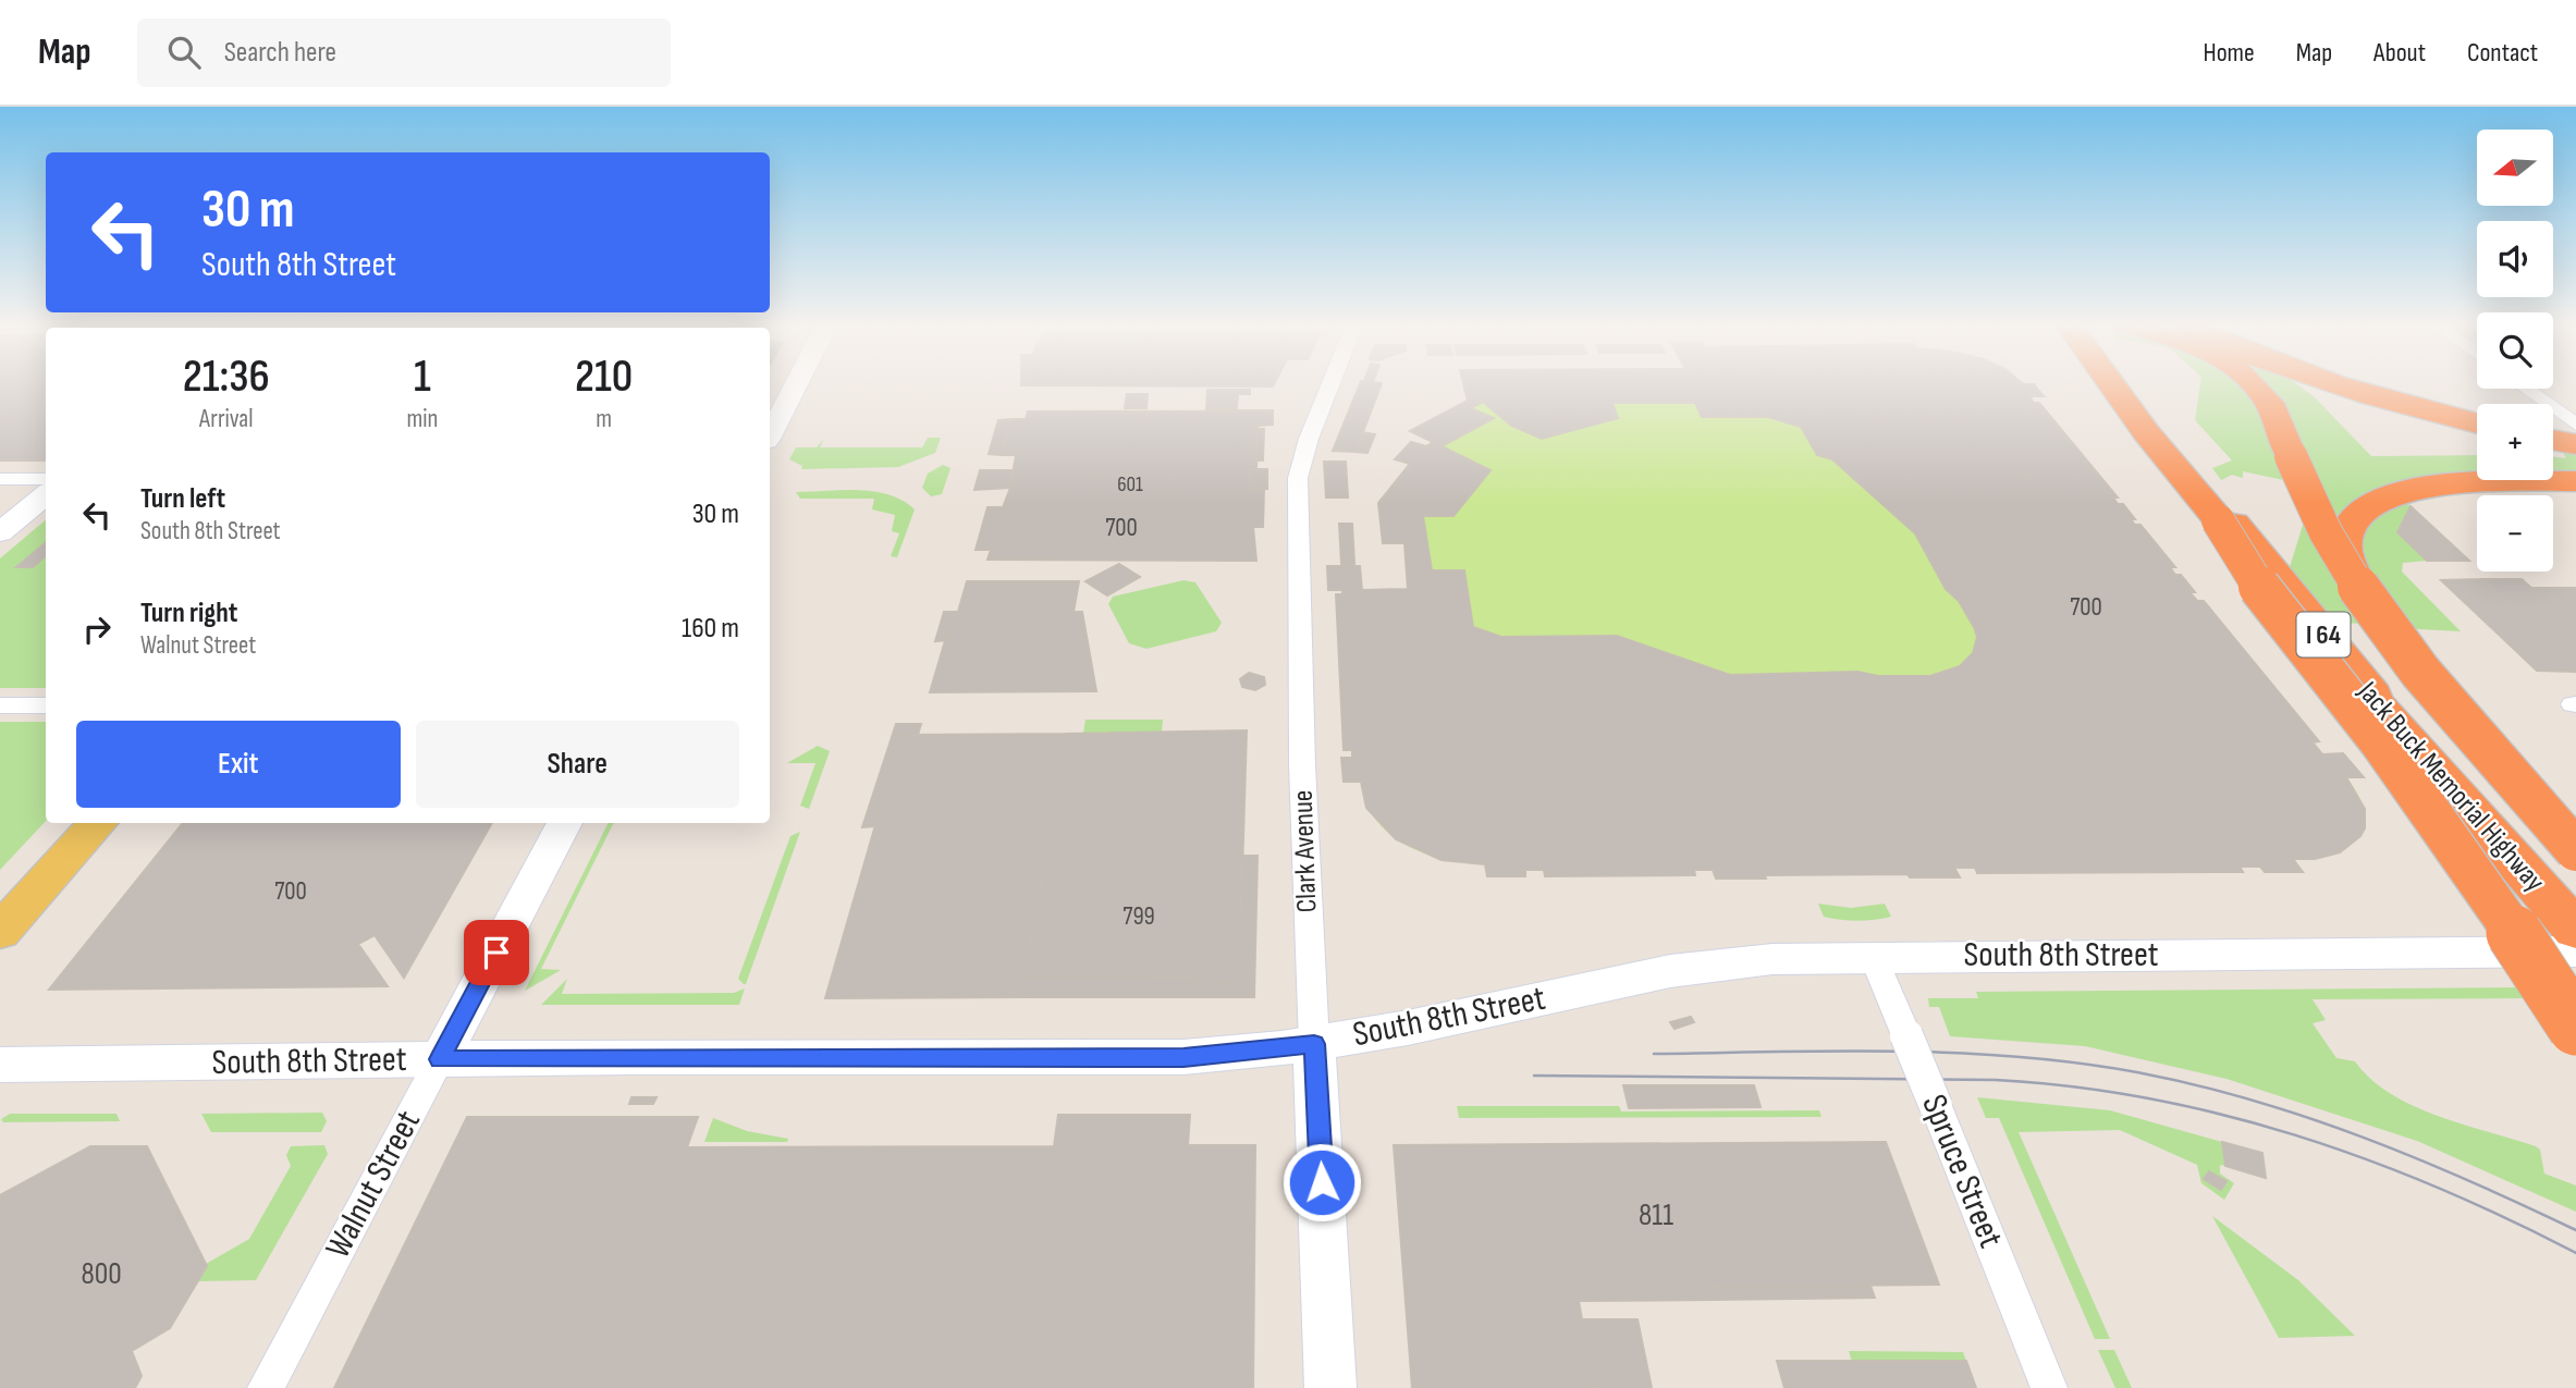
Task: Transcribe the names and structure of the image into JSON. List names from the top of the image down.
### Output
{
  "streets": {
    "highway": ["I 64", "Jack Buck Memorial Highway"],
    "main road": ["Clark Avenue", "South 8th Street", "Walnut Street"],
    "street": ["Spruce Street"]
  },
  "crossings": [
    ["Clark Avenue", "South 8th Street"],
    ["South 8th Street", "Spruce Street"],
    ["South 8th Street", "Walnut Street"]
  ],
  "house_numbers": [
    "601",
    "700",
    "700",
    "700",
    "799",
    "811",
    "800"
  ],
  "north": "left",
  "page": {
    "header": "Map",
    "search": "Search here",
    "nav": [
      "Home",
      "Map",
      "About",
      "Contact"
    ],
    "map_buttons": ["+", "−"],
    "turn": ["30 m", "South 8th Street"],
    "eta": [
      "21:36",
      "Arrival",
      "1",
      "min",
      "210",
      "m"
    ],
    "list": [
      {
        "name": "Turn left",
        "note": "South 8th Street",
        "value": "30 m"
      },
      {
        "name": "Turn right",
        "note": "Walnut Street",
        "value": "160 m"
      }
    ],
    "buttons": ["Exit", "Share"]
  }
}
